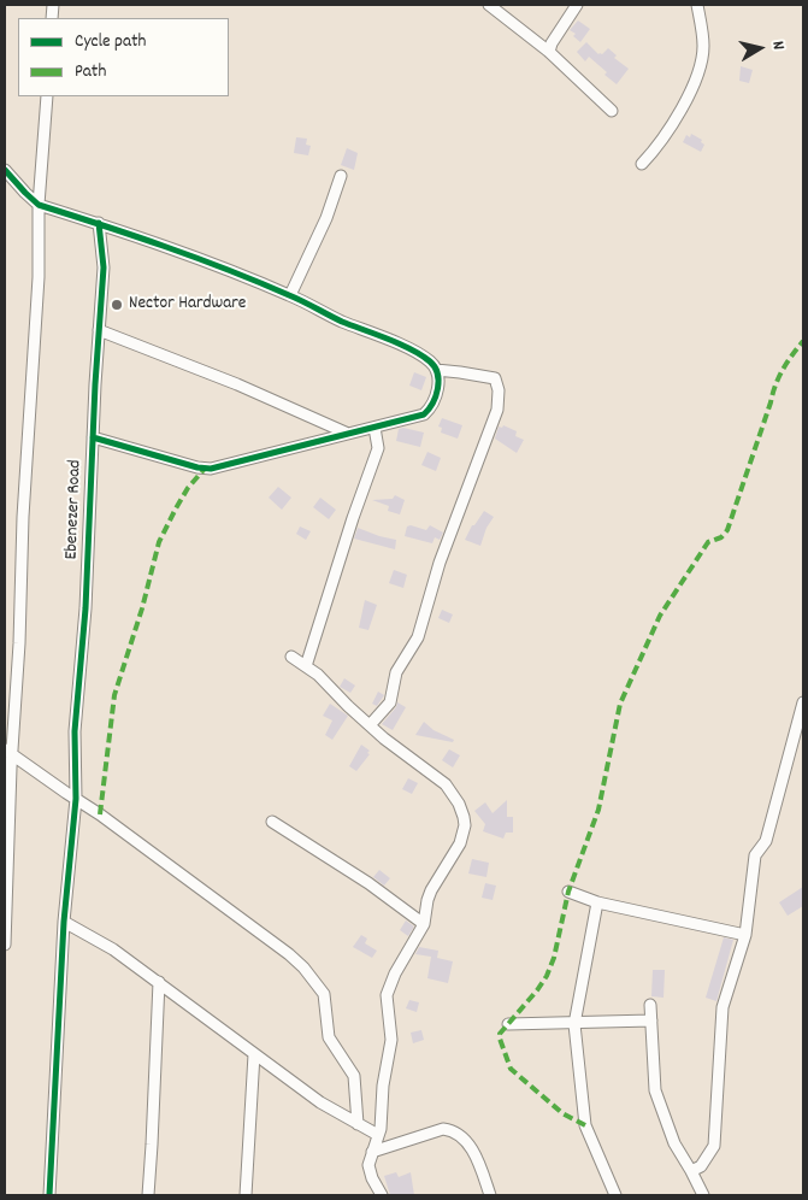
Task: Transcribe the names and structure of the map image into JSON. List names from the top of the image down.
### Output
{
  "streets": {
    "street": ["Ebenezer Road"]
  },
  "places": ["Nector Hardware"],
  "legend": ["Cycle path", "Path"],
  "north": "right"
}
